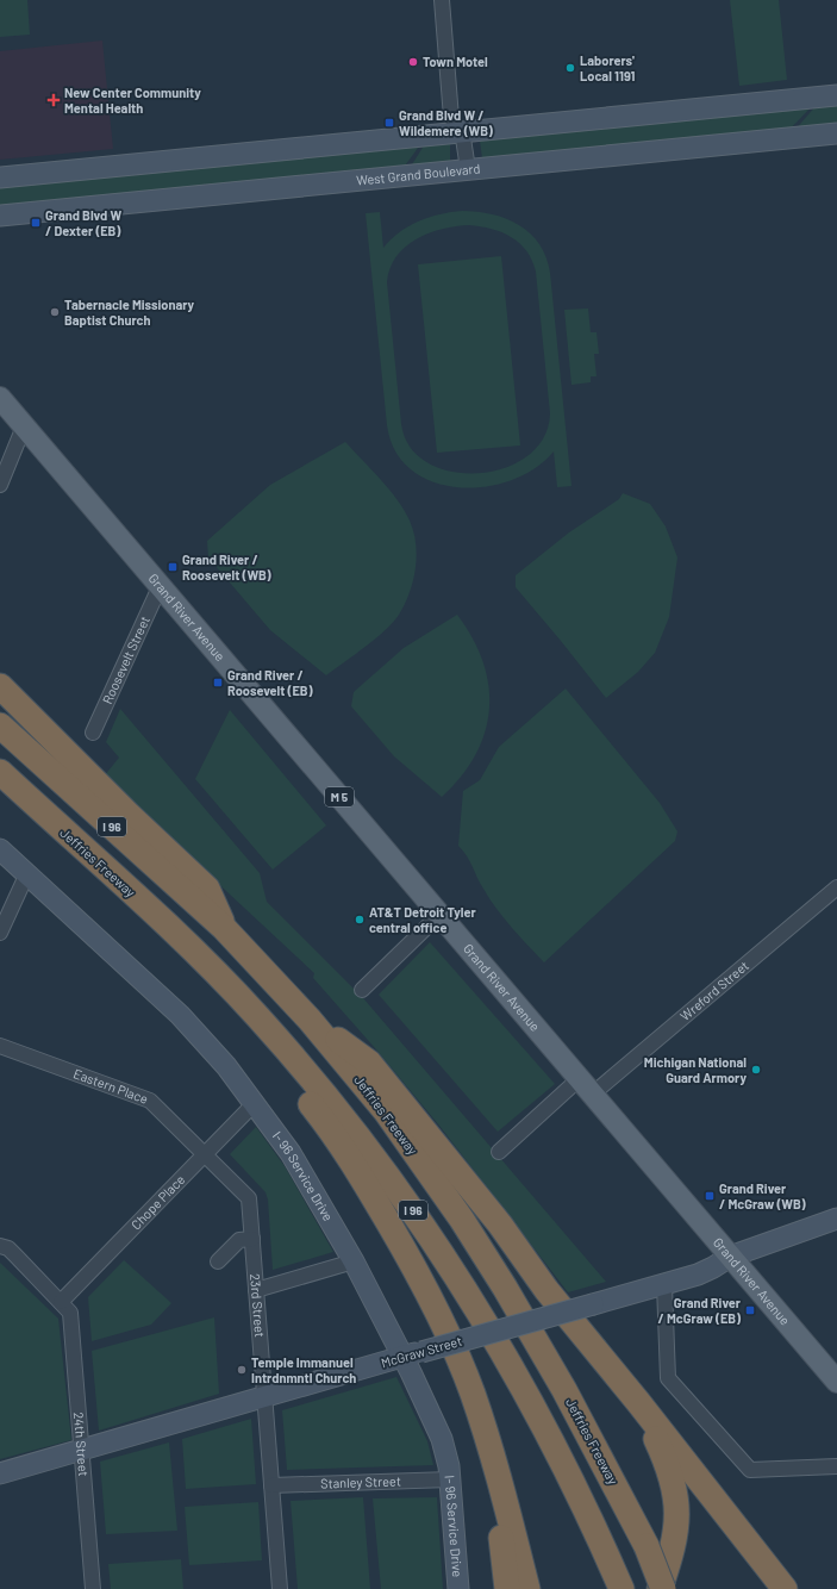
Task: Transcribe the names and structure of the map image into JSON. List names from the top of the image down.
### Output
{
  "streets": {
    "highway": ["I 96", "Jeffries Freeway"],
    "main road": ["Grand River Avenue", "M 5"],
    "street": [
      "West Grand Boulevard",
      "Roosevelt Street",
      "Wreford Street",
      "Eastern Place",
      "I- 96 Service Drive",
      "Chope Place",
      "23rd Street",
      "McGraw Street",
      "24th Street",
      "Stanley Street"
    ]
  },
  "crossings": [
    ["Grand River Avenue", "Roosevelt Street"],
    ["Grand River Avenue", "Wreford Street"],
    ["Grand River Avenue", "McGraw Street"],
    ["Eastern Place", "Chope Place"],
    ["Eastern Place", "23rd Street"],
    ["I- 96 Service Drive", "Chope Place"],
    ["I- 96 Service Drive", "McGraw Street"],
    ["I- 96 Service Drive", "Stanley Street"],
    ["Chope Place", "23rd Street"],
    ["Chope Place", "24th Street"],
    ["23rd Street", "McGraw Street"],
    ["23rd Street", "Stanley Street"],
    ["McGraw Street", "24th Street"]
  ],
  "places": {
    "other": [
      "Town Motel",
      "Laborers' Local 1191",
      "Tabernacle Missionary Baptist Church",
      "AT&T Detroit Tyler central office",
      "Michigan National Guard Armory",
      "Temple Immanuel Intrdnmntl Church"
    ],
    "health": ["New Center Community Mental Health"],
    "transit": [
      "Grand Blvd W / Wildemere (WB)",
      "Grand Blvd W / Dexter (EB)",
      "Grand River / Roosevelt (WB)",
      "Grand River / Roosevelt (EB)",
      "Grand River / McGraw (WB)",
      "Grand River / McGraw (EB)"
    ]
  }
}
